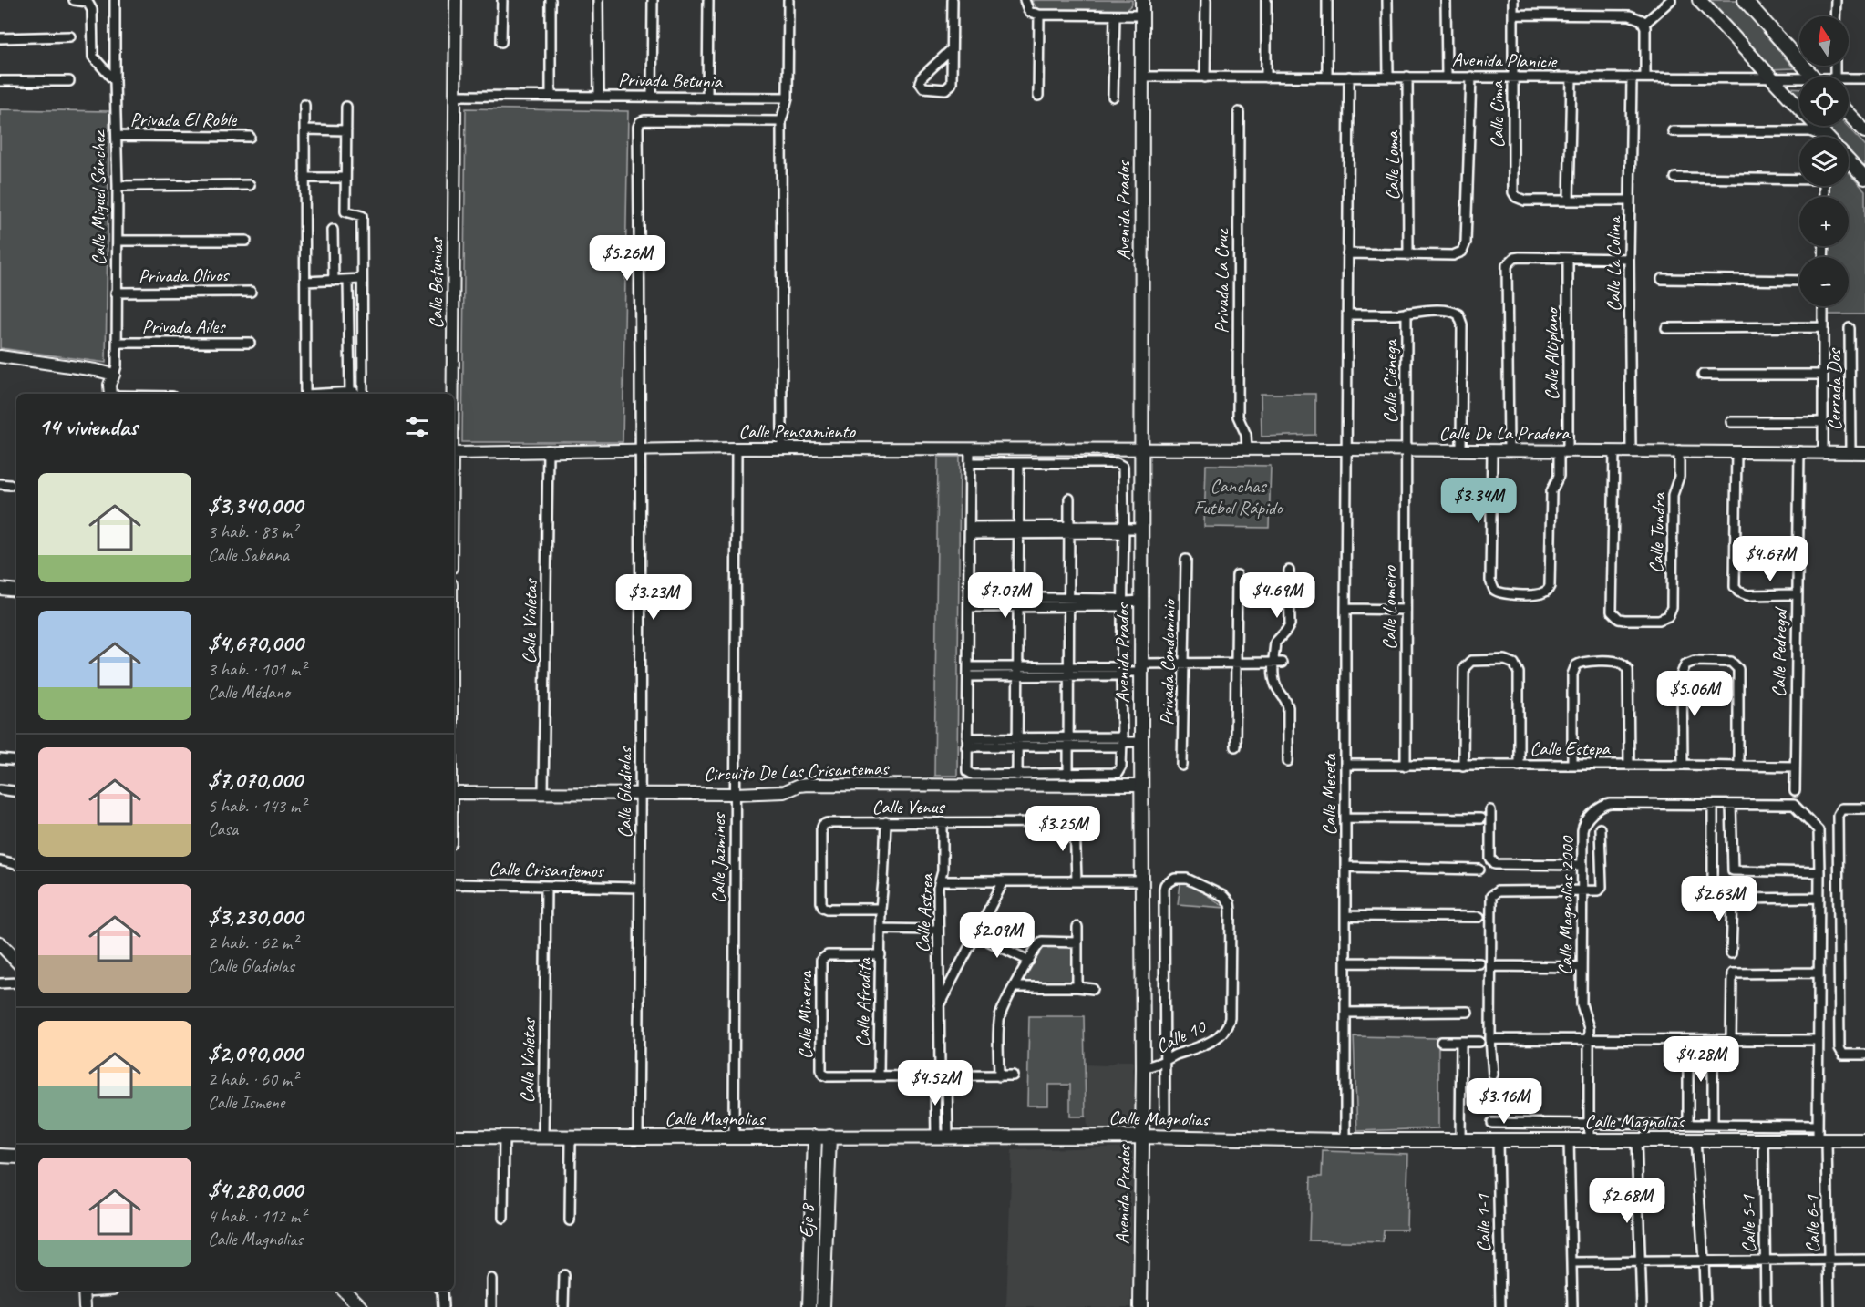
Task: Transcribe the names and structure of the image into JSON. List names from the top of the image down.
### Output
{
  "streets": {
    "main road": ["Avenida Prados", "Calle Magnolias", "Eje 8"],
    "street": [
      "Avenida Planicie",
      "Privada Betunia",
      "Calle Cima",
      "Privada El Roble",
      "Calle Loma",
      "Calle Miguel Sánchez",
      "Calle La Colina",
      "Privada Olivos",
      "Privada La Cruz",
      "Calle Betunias",
      "Privada Ailes",
      "Calle Altiplano",
      "Calle Ciénega",
      "Cerrada Dos",
      "Calle Pensamiento",
      "Calle De La Pradera",
      "Calle Tundra",
      "Calle Lomeiro",
      "Calle Violetas",
      "Calle Pedregal",
      "Privada Condominio",
      "Calle Estepa",
      "Circuito De Las Crisantemas",
      "Calle Gladiolas",
      "Calle Meseta",
      "Calle Venus",
      "Calle Jazmines",
      "Calle Crisantemos",
      "Calle Magnolias 2000",
      "Calle Astrea",
      "Calle Afrodita",
      "Calle Minerva",
      "Calle 10",
      "Calle 1-1",
      "Calle 5-1",
      "Calle 6-1"
    ]
  },
  "crossings": [
    ["Avenida Planicie", "Calle Cima"],
    ["Avenida Planicie", "Calle Loma"],
    ["Avenida Planicie", "Avenida Prados"],
    ["Avenida Planicie", "Calle La Colina"],
    ["Avenida Planicie", "Calle Meseta"],
    ["Privada Betunia", "Calle Betunias"],
    ["Privada El Roble", "Calle Miguel Sánchez"],
    ["Calle Miguel Sánchez", "Privada Olivos"],
    ["Calle Miguel Sánchez", "Privada Ailes"],
    ["Avenida Prados", "Calle Pensamiento"],
    ["Avenida Prados", "Calle De La Pradera"],
    ["Avenida Prados", "Circuito De Las Crisantemas"],
    ["Avenida Prados", "Calle 10"],
    ["Avenida Prados", "Calle Magnolias"],
    ["Calle La Colina", "Calle De La Pradera"],
    ["Privada La Cruz", "Calle De La Pradera"],
    ["Calle Altiplano", "Calle De La Pradera"],
    ["Calle Ciénega", "Calle De La Pradera"],
    ["Calle Ciénega", "Calle Lomeiro"],
    ["Cerrada Dos", "Calle De La Pradera"],
    ["Calle Pensamiento", "Calle De La Pradera"],
    ["Calle Pensamiento", "Calle Violetas"],
    ["Calle Pensamiento", "Calle Gladiolas"],
    ["Calle Pensamiento", "Calle Jazmines"],
    ["Calle De La Pradera", "Calle Tundra"],
    ["Calle De La Pradera", "Calle Lomeiro"],
    ["Calle De La Pradera", "Calle Pedregal"],
    ["Calle De La Pradera", "Calle Meseta"],
    ["Calle Lomeiro", "Calle Estepa"],
    ["Calle Violetas", "Circuito De Las Crisantemas"],
    ["Calle Violetas", "Calle Crisantemos"],
    ["Calle Violetas", "Calle Magnolias"],
    ["Calle Pedregal", "Calle Estepa"],
    ["Calle Estepa", "Calle Meseta"],
    ["Circuito De Las Crisantemas", "Calle Gladiolas"],
    ["Circuito De Las Crisantemas", "Calle Jazmines"],
    ["Calle Gladiolas", "Calle Crisantemos"],
    ["Calle Gladiolas", "Calle Magnolias"],
    ["Calle Meseta", "Calle Magnolias"],
    ["Calle Venus", "Calle Astrea"],
    ["Calle Venus", "Calle Afrodita"],
    ["Calle Jazmines", "Calle Magnolias"],
    ["Calle Magnolias 2000", "Calle Magnolias"],
    ["Calle Astrea", "Calle Magnolias"],
    ["Calle Afrodita", "Calle Minerva"],
    ["Calle Magnolias", "Eje 8"],
    ["Calle Magnolias", "Calle 1-1"],
    ["Calle Magnolias", "Calle 5-1"],
    ["Calle Magnolias", "Calle 6-1"]
  ],
  "parks": ["Canchas Futbol Rápido"],
  "north": "top",
  "page": {
    "map_buttons": ["+", "−"],
    "price": [
      "$5.26M",
      "$3.34M",
      "$4.67M",
      "$7.07M",
      "$4.69M",
      "$3.23M",
      "$5.06M",
      "$3.25M",
      "$2.63M",
      "$2.09M",
      "$4.28M",
      "$4.52M",
      "$3.16M",
      "$2.68M"
    ],
    "heading": "14 viviendas",
    "list": [
      {
        "name": "$3,340,000",
        "note": "3 hab. · 83 m² · Calle Sabana"
      },
      {
        "name": "$4,670,000",
        "note": "3 hab. · 101 m² · Calle Médano"
      },
      {
        "name": "$7,070,000",
        "note": "5 hab. · 143 m² · Casa"
      },
      {
        "name": "$3,230,000",
        "note": "2 hab. · 62 m² · Calle Gladiolas"
      },
      {
        "name": "$2,090,000",
        "note": "2 hab. · 60 m² · Calle Ismene"
      },
      {
        "name": "$4,280,000",
        "note": "4 hab. · 112 m² · Calle Magnolias"
      }
    ]
  }
}
